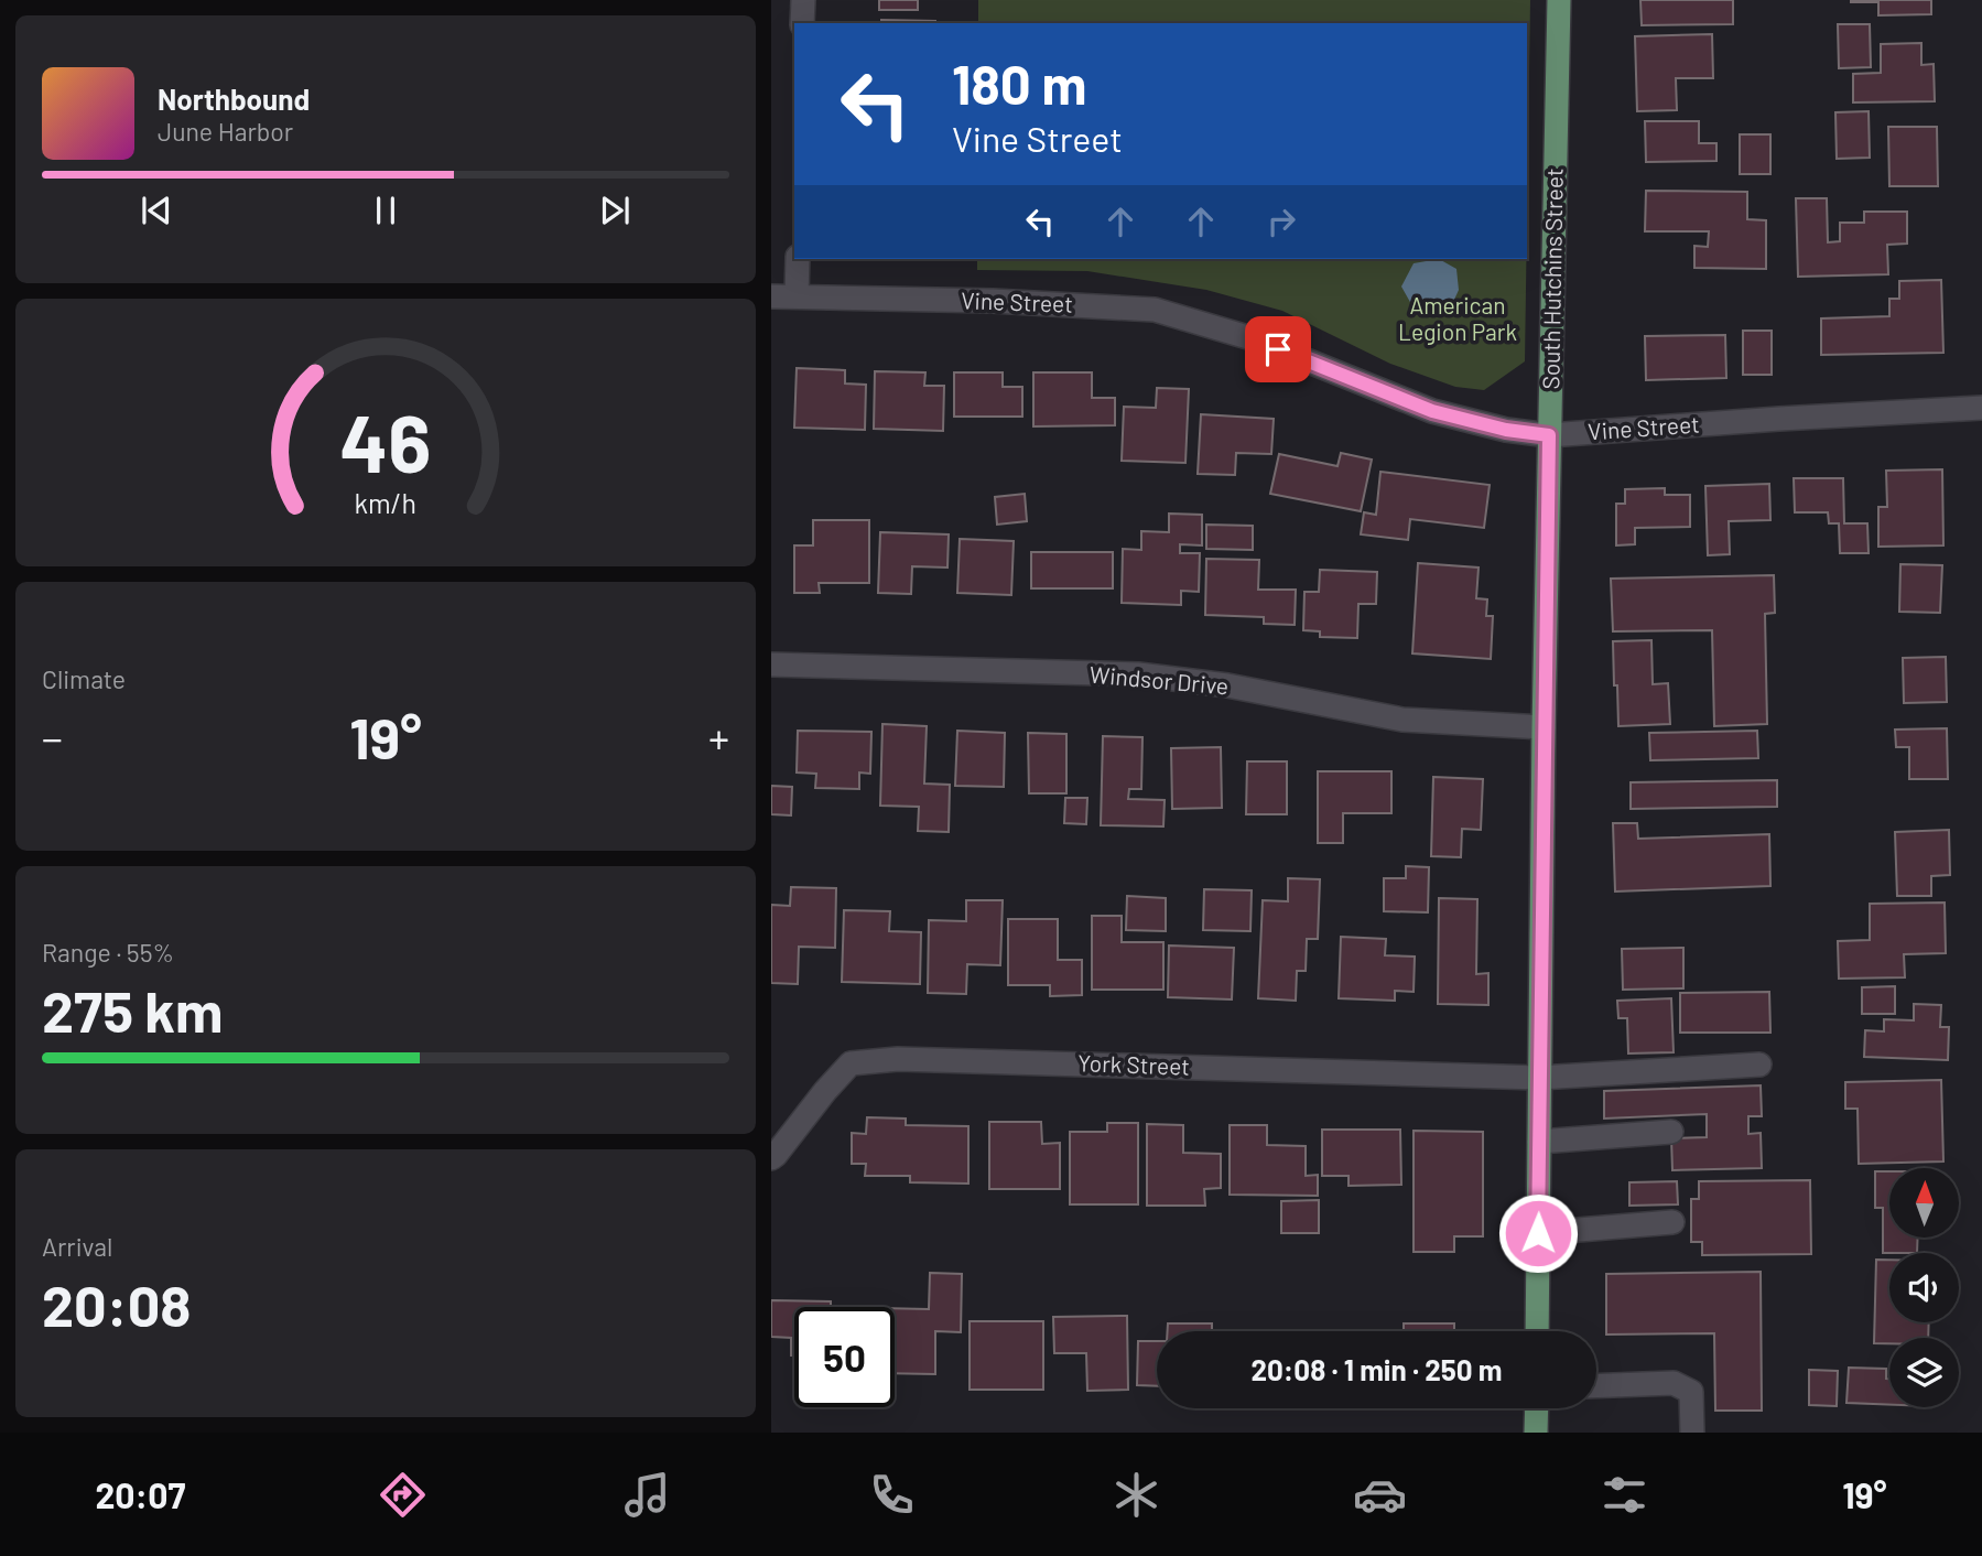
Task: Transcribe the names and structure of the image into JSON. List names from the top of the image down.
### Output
{
  "streets": {
    "main road": ["South Hutchins Street"],
    "street": ["Vine Street", "Windsor Drive", "York Street"]
  },
  "crossings": [
    ["South Hutchins Street", "Vine Street"],
    ["South Hutchins Street", "Windsor Drive"],
    ["South Hutchins Street", "York Street"]
  ],
  "parks": ["American Legion Park"],
  "north": "top",
  "page": {
    "turn": ["180 m", "Vine Street"],
    "song": ["Northbound", "June Harbor"],
    "tile": [
      "Climate",
      ["Range · 55%", "275 km"],
      ["Arrival", "20:08"]
    ],
    "heat": ["−", "19°", "+"],
    "limit": "50",
    "trip": "20:08 · 1 min · 250 m",
    "tabs": ["20:07", "19°"],
    "gauge": ["46", "km/h"]
  }
}
